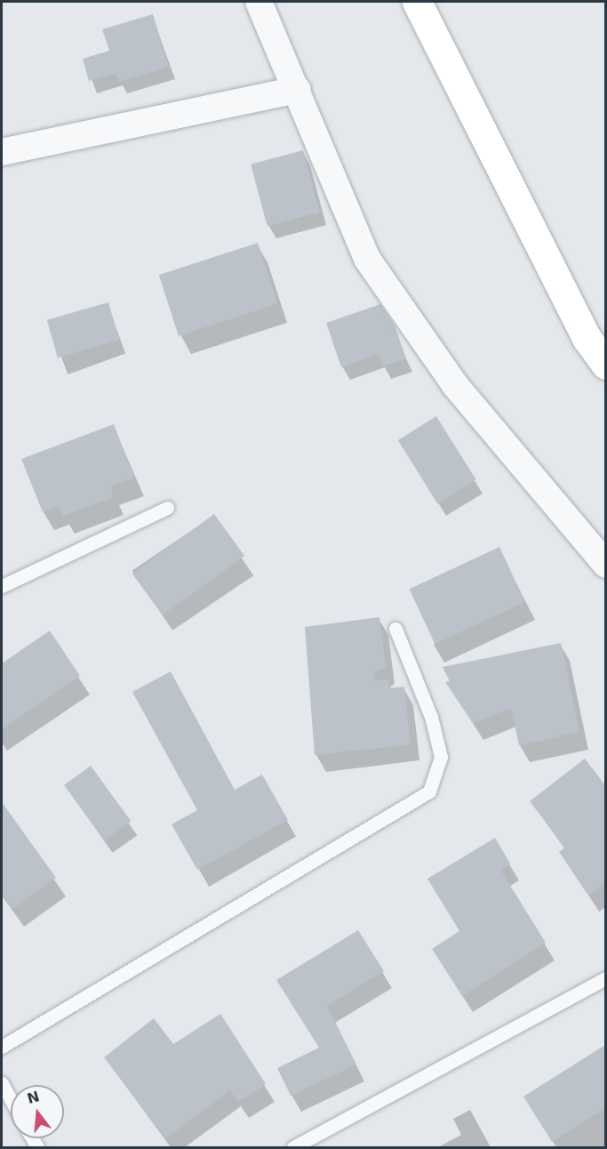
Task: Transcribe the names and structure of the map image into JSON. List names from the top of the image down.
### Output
{
  "north": "top"
}
